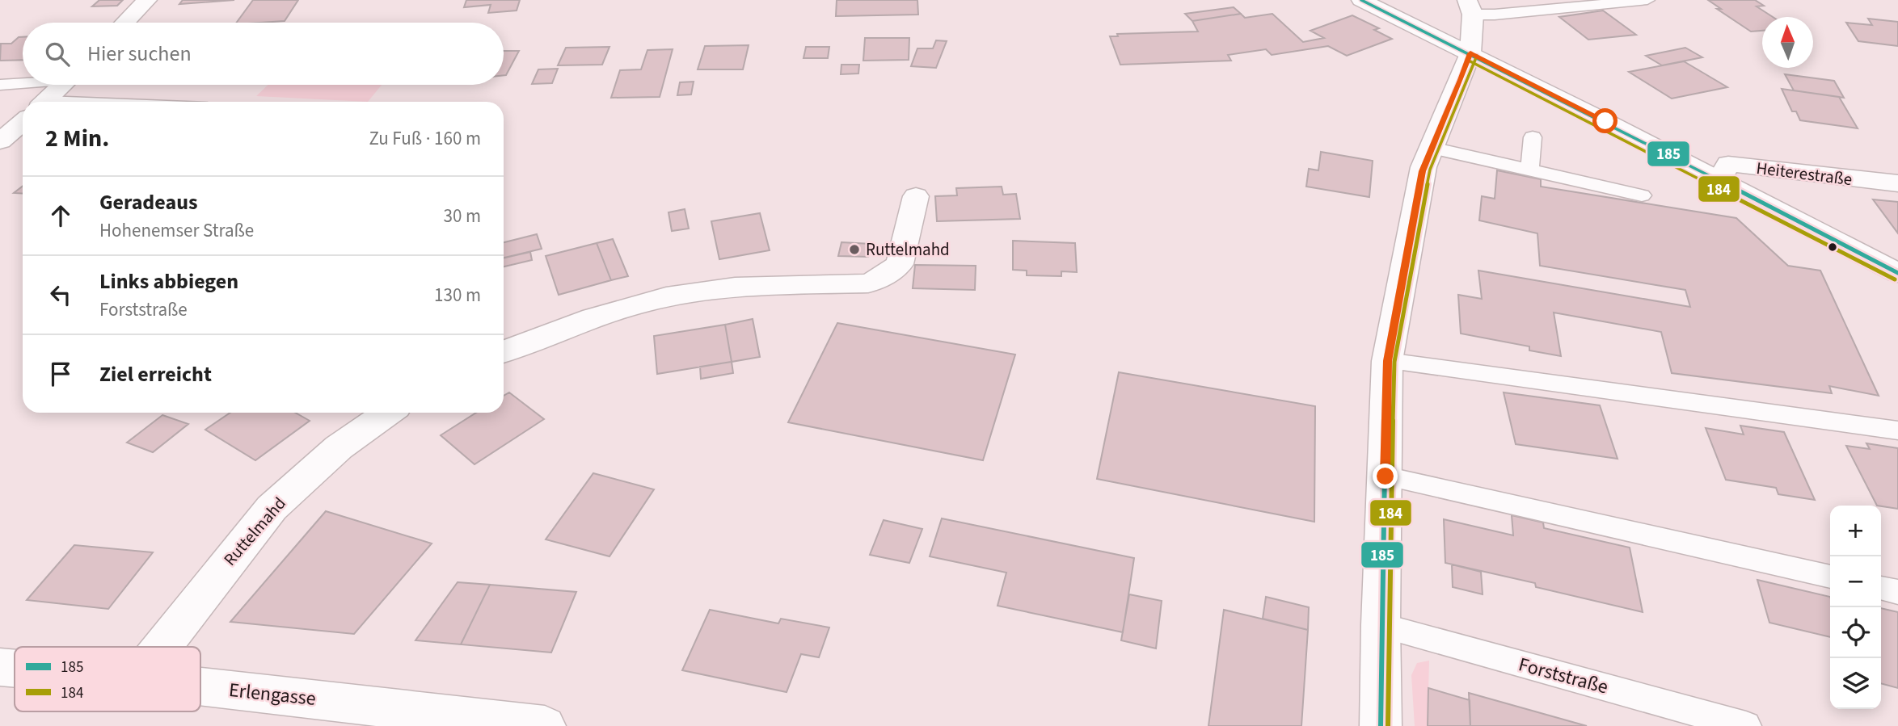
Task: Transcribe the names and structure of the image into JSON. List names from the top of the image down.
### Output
{
  "streets": {
    "street": ["Heiterestraße", "Ruttelmahd", "Erlengasse"],
    "lane": ["Forststraße"]
  },
  "places": ["Ruttelmahd"],
  "lines": ["transit line 185", "transit line 184"],
  "legend": ["185", "184"],
  "north": "top",
  "page": {
    "search": "Hier suchen",
    "heading": ["2 Min.", "Zu Fuß · 160 m"],
    "list": [
      ["Geradeaus", "Hohenemser Straße", "30 m"],
      ["Links abbiegen", "Forststraße", "130 m"],
      "Ziel erreicht"
    ],
    "map_buttons": ["+", "−"]
  }
}
